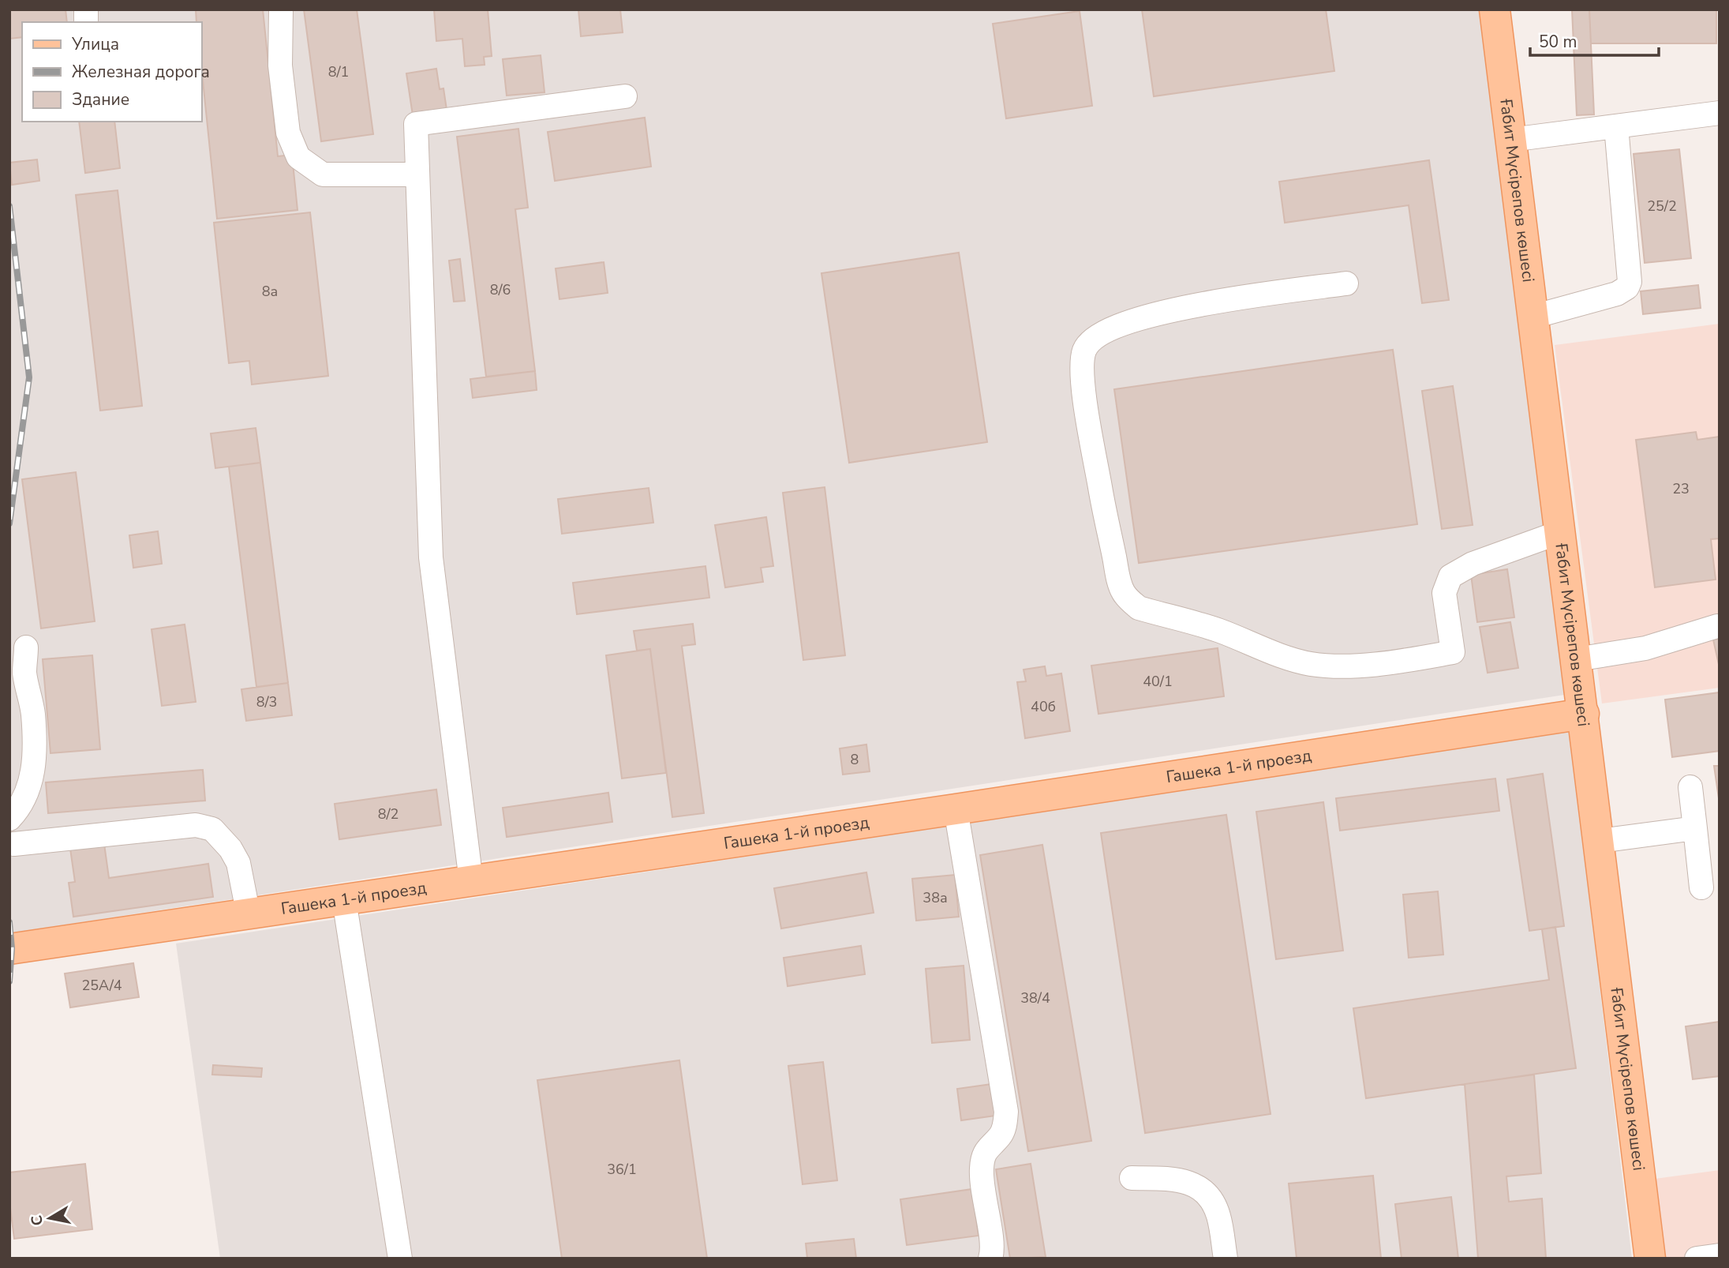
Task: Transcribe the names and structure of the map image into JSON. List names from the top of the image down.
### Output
{
  "streets": {
    "main road": ["Ғабит Мүсірепов көшесі", "Гашека 1-й проезд"]
  },
  "crossings": [
    ["Ғабит Мүсірепов көшесі", "Гашека 1-й проезд"]
  ],
  "house_numbers": [
    "8/1",
    "25/2",
    "8/6",
    "8а",
    "23",
    "40/1",
    "8/3",
    "40б",
    "8",
    "8/2",
    "38а",
    "25А/4",
    "38/4",
    "36/1"
  ],
  "legend": ["Улица", "Железная дорога", "Здание"],
  "scale_bar": "50 m",
  "north": "left"
}
